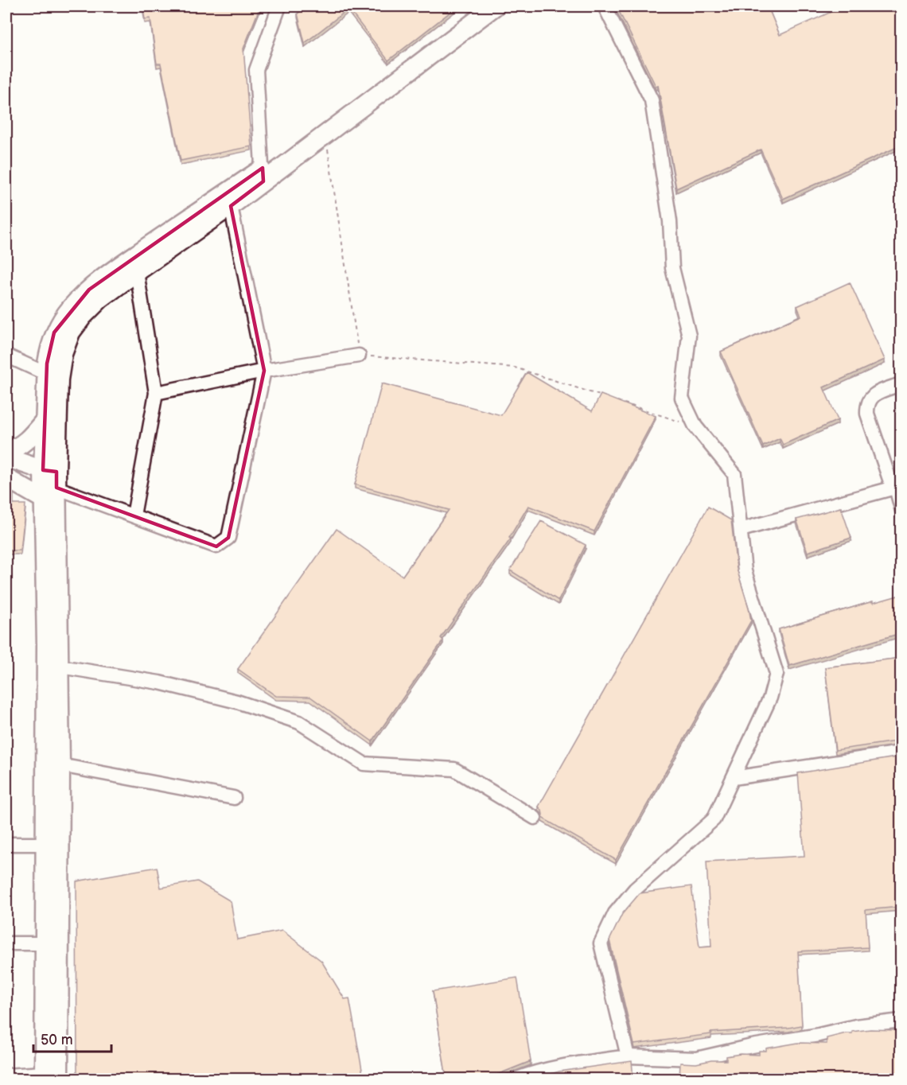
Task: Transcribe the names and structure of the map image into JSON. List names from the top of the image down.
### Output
{
  "scale_bar": "50 m"
}
